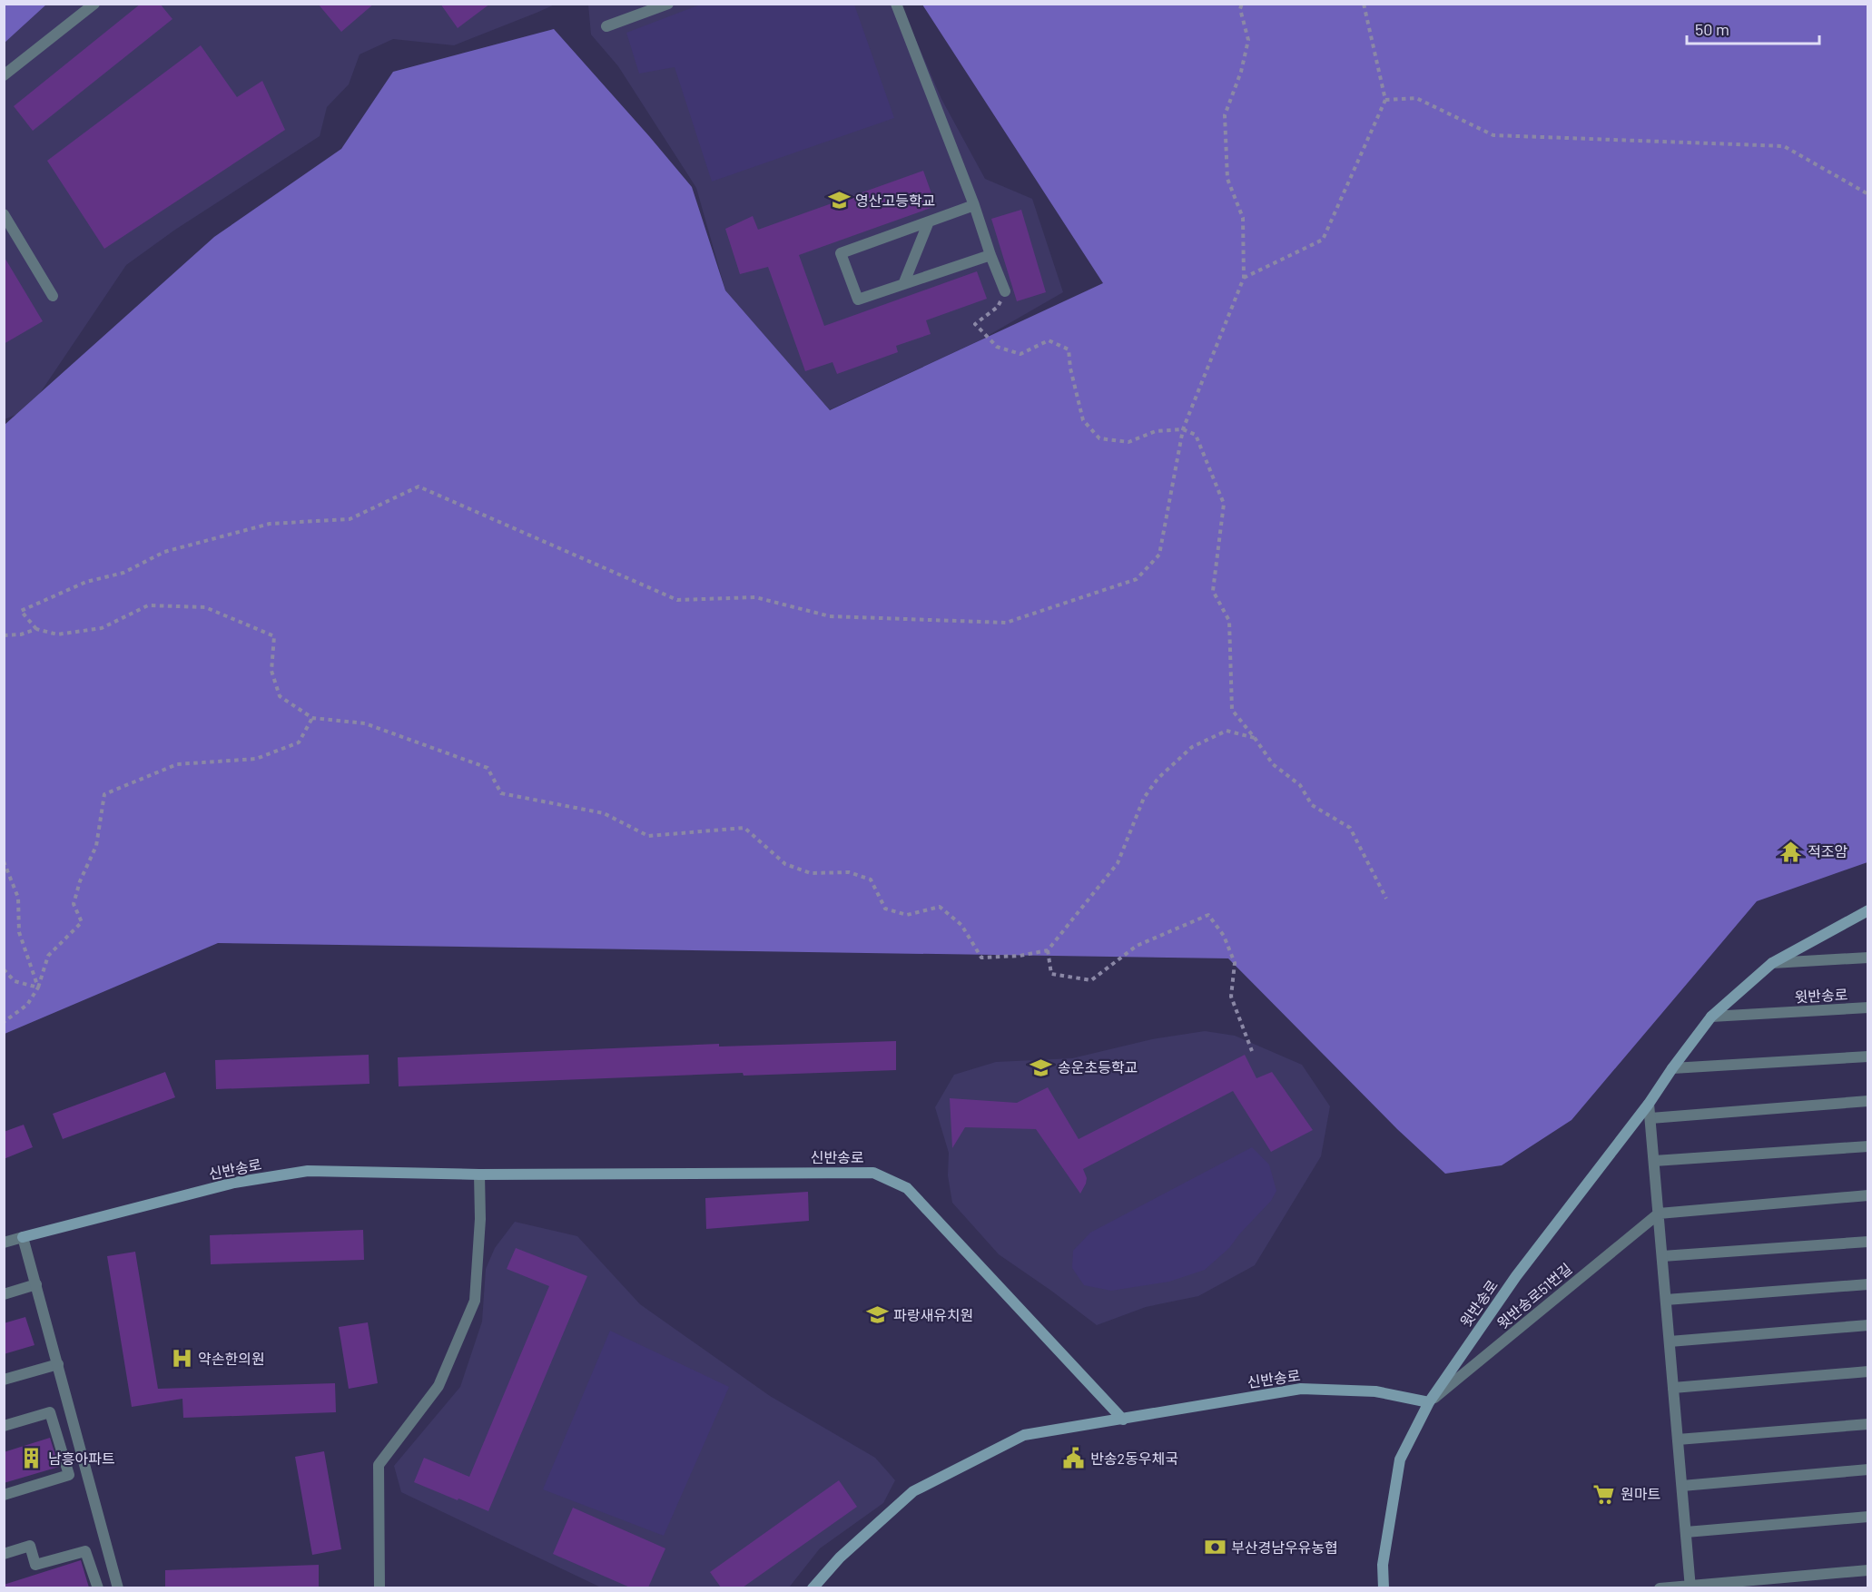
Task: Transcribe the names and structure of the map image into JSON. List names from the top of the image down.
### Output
{
  "streets": {
    "main road": ["윗반송로", "신반송로"],
    "street": ["윗반송로51번길"]
  },
  "crossings": [
    ["윗반송로", "신반송로"],
    ["윗반송로", "윗반송로51번길"],
    ["신반송로", "윗반송로51번길"]
  ],
  "places": {
    "school or university": ["영산고등학교", "송운초등학교", "파랑새유치원"],
    "temple": ["적조암"],
    "hospital": ["약손한의원"],
    "building": ["남흥아파트"],
    "public building": ["반송2동우체국"],
    "supermarket": ["원마트"],
    "bank": ["부산경남우유농협"]
  },
  "scale_bar": "50 m"
}
